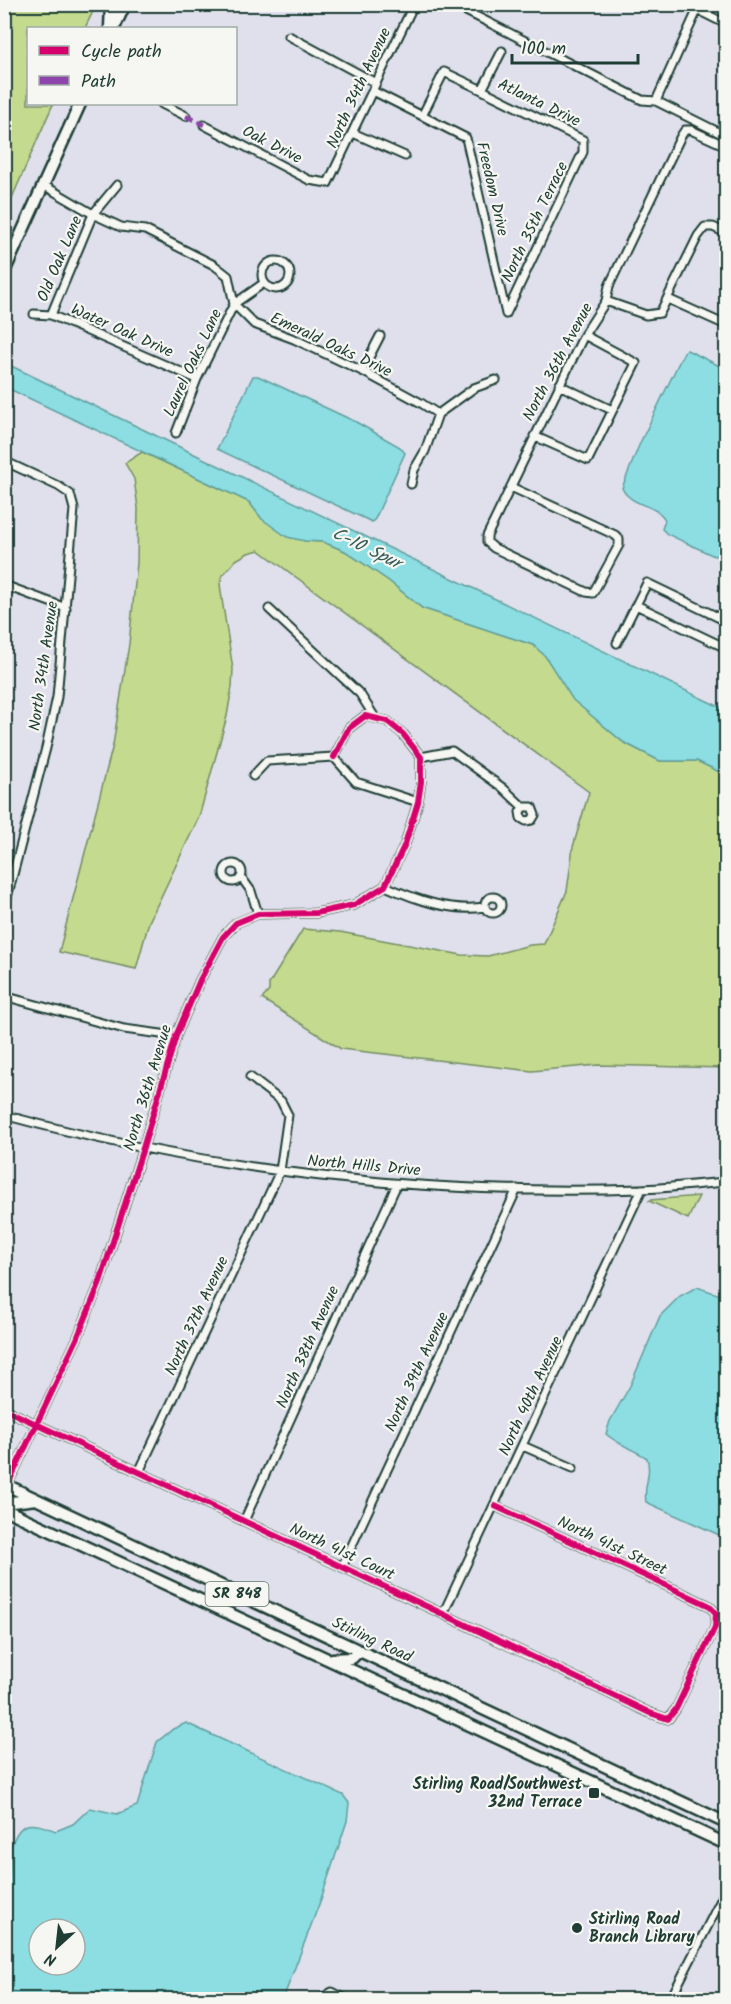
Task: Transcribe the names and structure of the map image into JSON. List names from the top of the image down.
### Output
{
  "streets": {
    "main road": ["SR 848", "Stirling Road"],
    "street": [
      "North 34th Avenue",
      "Atlanta Drive",
      "Oak Drive",
      "Freedom Drive",
      "North 35th Terrace",
      "Old Oak Lane",
      "Water Oak Drive",
      "Emerald Oaks Drive",
      "North 36th Avenue",
      "Laurel Oaks Lane",
      "North Hills Drive",
      "North 37th Avenue",
      "North 38th Avenue",
      "North 39th Avenue",
      "North 40th Avenue",
      "North 41st Street",
      "North 41st Court"
    ]
  },
  "crossings": [
    ["North 34th Avenue", "Oak Drive"],
    ["North 34th Avenue", "Freedom Drive"],
    ["Atlanta Drive", "Freedom Drive"],
    ["Atlanta Drive", "North 35th Terrace"],
    ["Freedom Drive", "North 35th Terrace"],
    ["Old Oak Lane", "Water Oak Drive"],
    ["Water Oak Drive", "Laurel Oaks Lane"],
    ["Emerald Oaks Drive", "Laurel Oaks Lane"],
    ["North 36th Avenue", "North Hills Drive"],
    ["North 36th Avenue", "North 41st Court"],
    ["North 36th Avenue", "Stirling Road"],
    ["North Hills Drive", "North 37th Avenue"],
    ["North Hills Drive", "North 38th Avenue"],
    ["North Hills Drive", "North 39th Avenue"],
    ["North Hills Drive", "North 40th Avenue"],
    ["North 37th Avenue", "North 41st Court"],
    ["North 38th Avenue", "North 41st Court"],
    ["North 39th Avenue", "North 41st Court"],
    ["North 40th Avenue", "North 41st Street"],
    ["North 40th Avenue", "North 41st Court"],
    ["North 41st Street", "North 41st Court"]
  ],
  "water": ["C-10 Spur"],
  "places": {
    "transit": ["Stirling Road/Southwest 32nd Terrace"],
    "other": ["Stirling Road Branch Library"]
  },
  "legend": ["Cycle path", "Path"],
  "scale_bar": "100 m",
  "north": "bottom left"
}
